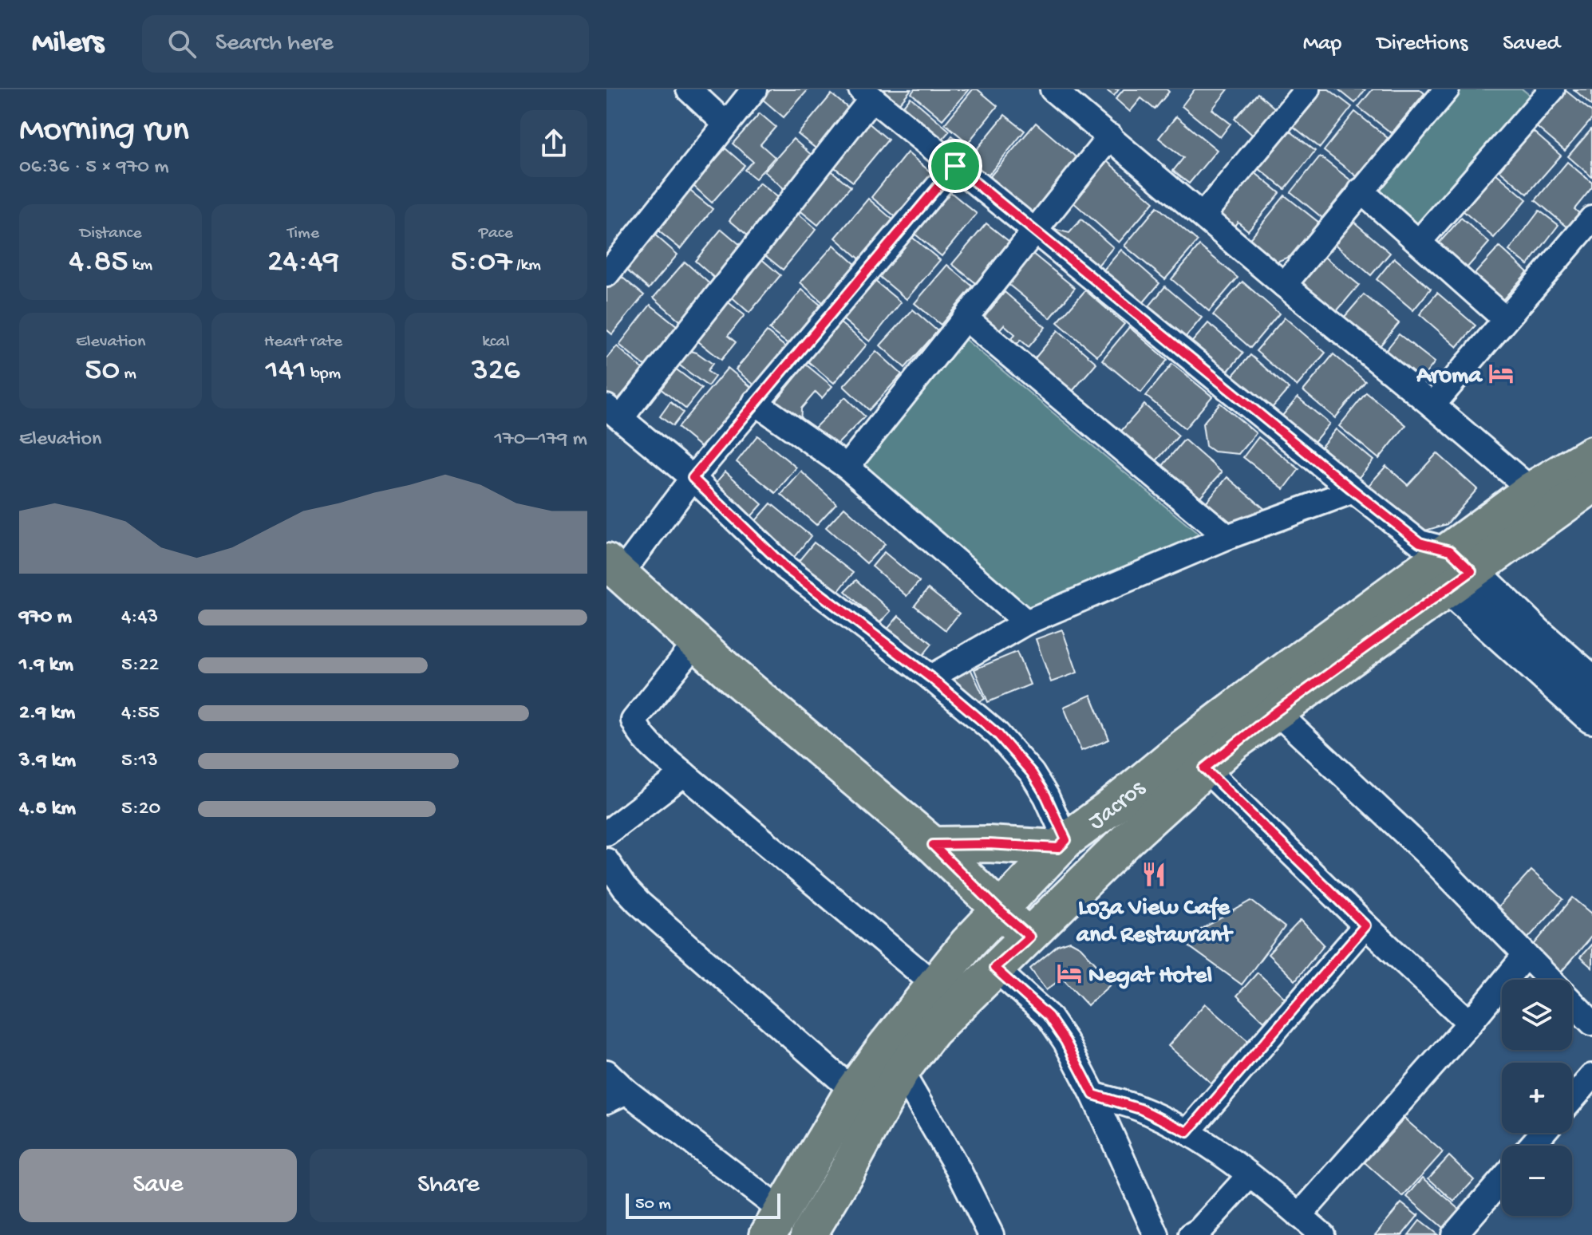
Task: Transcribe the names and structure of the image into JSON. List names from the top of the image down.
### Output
{
  "streets": {
    "main road": ["Jacros"]
  },
  "places": {
    "hotel": ["Aroma", "Negat Hotel"],
    "restaurant": ["Loza View Cafe and Restaurant"]
  },
  "scale_bar": "50 m",
  "page": {
    "header": "Milers",
    "search": "Search here",
    "nav": ["Map", "Directions", "Saved"],
    "heading": ["Morning run", "06:36 · 5 × 970 m"],
    "stats": [
      ["Distance", "4.85 km"],
      ["Time", "24:49"],
      ["Pace", "5:07 /km"],
      ["Elevation", "50 m"],
      ["Heart rate", "141 bpm"],
      ["kcal", "326"]
    ],
    "chart": ["Elevation", "170–179 m"],
    "list": [
      {
        "name": "970 m",
        "note": "4:43"
      },
      {
        "name": "1.9 km",
        "note": "5:22"
      },
      {
        "name": "2.9 km",
        "note": "4:55"
      },
      {
        "name": "3.9 km",
        "note": "5:13"
      },
      {
        "name": "4.8 km",
        "note": "5:20"
      }
    ],
    "map_buttons": ["+", "−"],
    "buttons": ["Save", "Share"],
    "scale": "50 m"
  }
}
